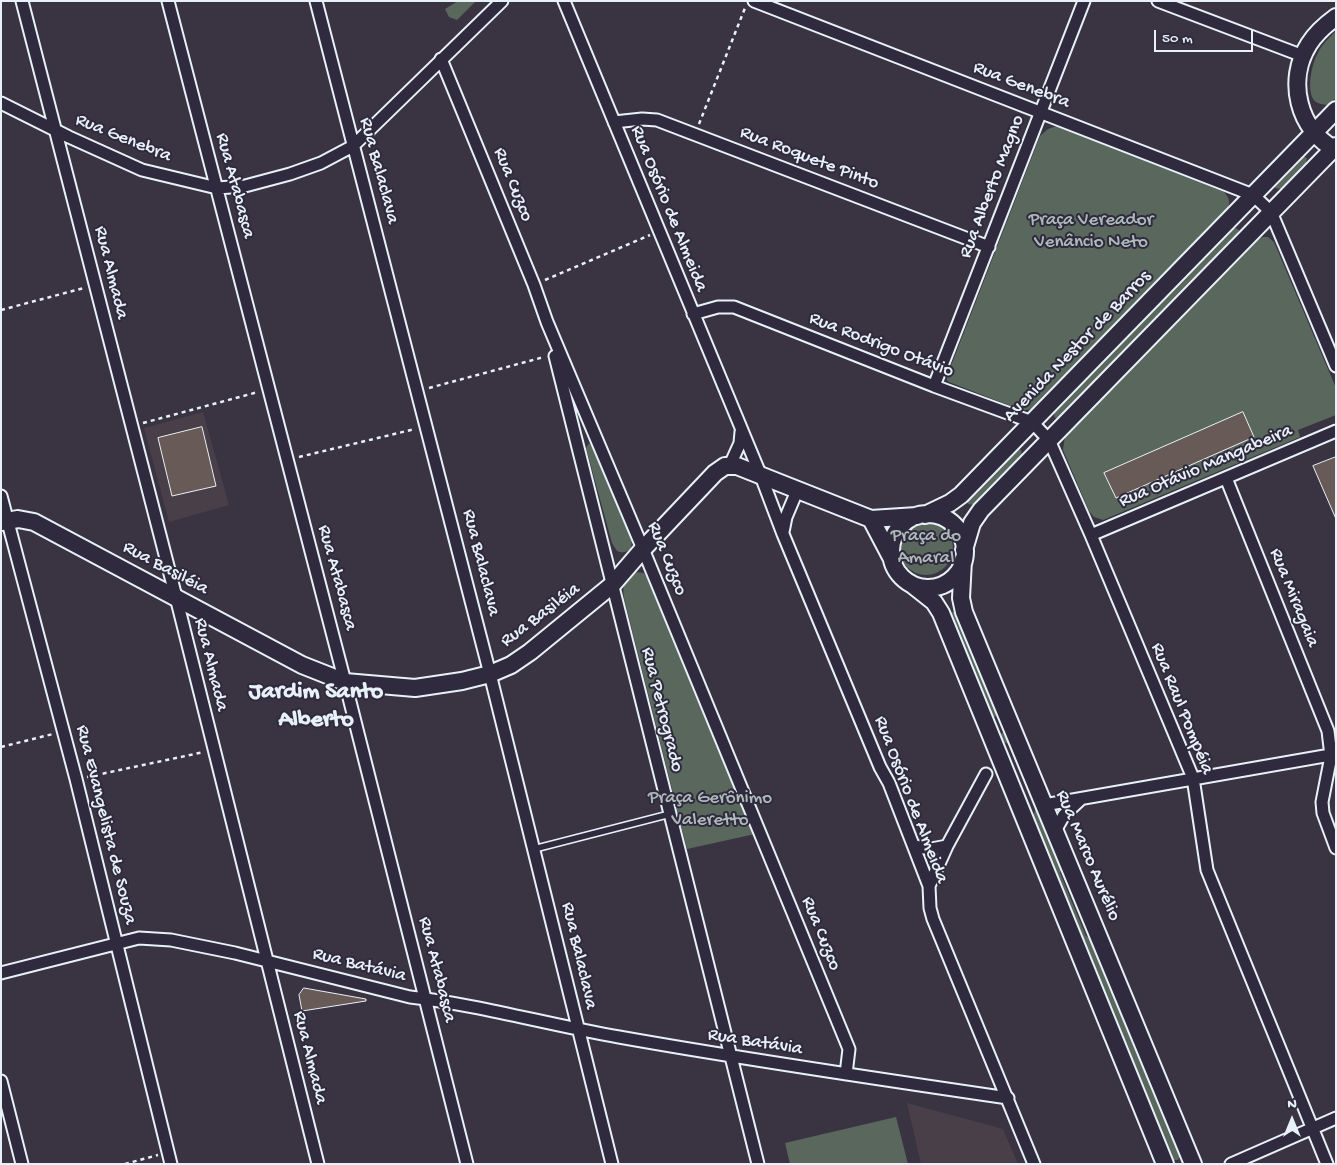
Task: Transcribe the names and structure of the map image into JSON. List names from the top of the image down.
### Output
{
  "streets": {
    "street": [
      "Rua Genebra",
      "Rua Roquete Pinto",
      "Rua Balaclava",
      "Rua Cuzco",
      "Rua Atabasca",
      "Rua Alberto Magno",
      "Rua Osório de Almeida",
      "Rua Almada",
      "Rua Rodrigo Otávio",
      "Avenida Nestor de Barros",
      "Rua Otávio Mangabeira",
      "Rua Basiléia",
      "Rua Miragaia",
      "Rua Raul Pompéia",
      "Rua Petrogrado",
      "Rua Evangelista de Souza",
      "Rua Marco Aurélio",
      "Rua Batávia"
    ]
  },
  "crossings": [
    ["Rua Genebra", "Rua Balaclava"],
    ["Rua Genebra", "Rua Cuzco"],
    ["Rua Genebra", "Rua Atabasca"],
    ["Rua Genebra", "Rua Alberto Magno"],
    ["Rua Genebra", "Rua Almada"],
    ["Rua Genebra", "Avenida Nestor de Barros"],
    ["Rua Roquete Pinto", "Rua Alberto Magno"],
    ["Rua Roquete Pinto", "Rua Osório de Almeida"],
    ["Rua Balaclava", "Rua Basiléia"],
    ["Rua Balaclava", "Rua Batávia"],
    ["Rua Cuzco", "Rua Basiléia"],
    ["Rua Cuzco", "Rua Petrogrado"],
    ["Rua Cuzco", "Rua Batávia"],
    ["Rua Atabasca", "Rua Basiléia"],
    ["Rua Atabasca", "Rua Batávia"],
    ["Rua Alberto Magno", "Rua Rodrigo Otávio"],
    ["Rua Osório de Almeida", "Rua Rodrigo Otávio"],
    ["Rua Osório de Almeida", "Rua Batávia"],
    ["Rua Almada", "Rua Basiléia"],
    ["Rua Almada", "Rua Batávia"],
    ["Rua Rodrigo Otávio", "Avenida Nestor de Barros"],
    ["Rua Rodrigo Otávio", "Rua Raul Pompéia"],
    ["Avenida Nestor de Barros", "Rua Marco Aurélio"],
    ["Rua Otávio Mangabeira", "Rua Miragaia"],
    ["Rua Otávio Mangabeira", "Rua Raul Pompéia"],
    ["Rua Basiléia", "Rua Petrogrado"],
    ["Rua Basiléia", "Rua Evangelista de Souza"],
    ["Rua Petrogrado", "Rua Batávia"],
    ["Rua Evangelista de Souza", "Rua Batávia"]
  ],
  "districts": ["Jardim Santo Alberto"],
  "parks": ["Praça Vereador Venâncio Neto", "Praça do Amaral", "Praça Gerônimo Valeretto"],
  "scale_bar": "50 m",
  "north": "top"
}
